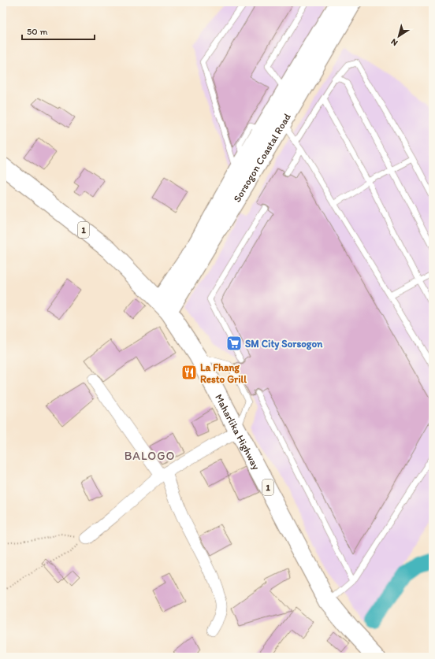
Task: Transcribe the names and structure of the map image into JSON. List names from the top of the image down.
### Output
{
  "streets": {
    "main road": ["Sorsogon Coastal Road", "1", "Maharlika Highway"]
  },
  "crossings": [
    ["Sorsogon Coastal Road", "Maharlika Highway"]
  ],
  "districts": ["BALOGO"],
  "places": {
    "supermarket": ["SM City Sorsogon"],
    "restaurant": ["La Fhang Resto Grill"]
  },
  "scale_bar": "50 m",
  "north": "bottom left"
}
